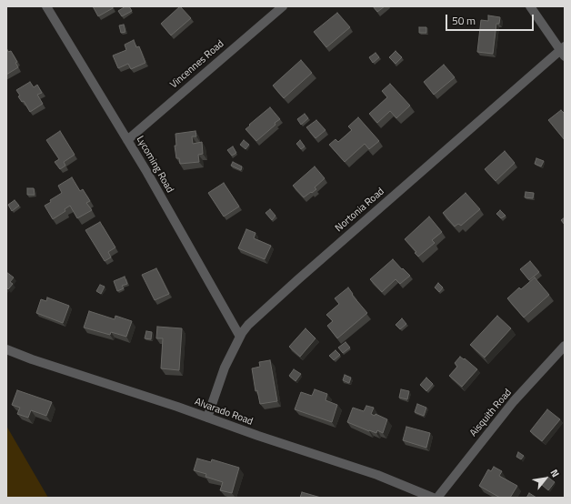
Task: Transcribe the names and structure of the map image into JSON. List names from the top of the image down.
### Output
{
  "streets": {
    "street": [
      "Vincennes Road",
      "Lycoming Road",
      "Nortonia Road",
      "Alvarado Road",
      "Aisquith Road"
    ]
  },
  "crossings": [
    ["Vincennes Road", "Lycoming Road"],
    ["Lycoming Road", "Nortonia Road"],
    ["Nortonia Road", "Alvarado Road"]
  ],
  "scale_bar": "50 m",
  "north": "top right"
}
